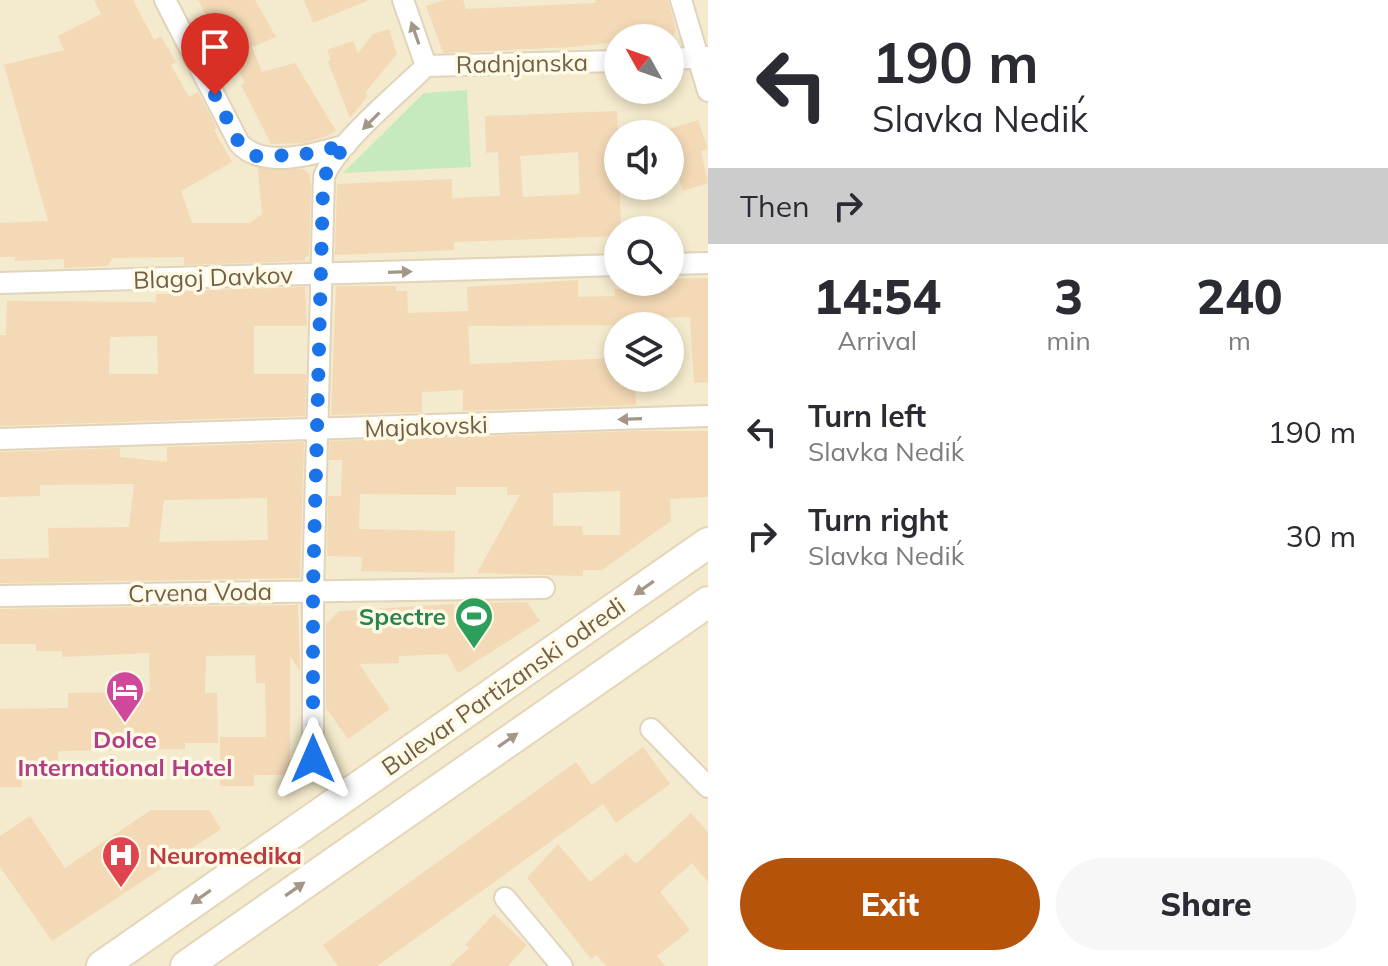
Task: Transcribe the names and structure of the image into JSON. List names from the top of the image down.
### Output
{
  "streets": {
    "street": [
      "Radnjanska",
      "Blagoj Davkov",
      "Majakovski",
      "Crvena Voda",
      "Bulevar Partizanski odredi"
    ]
  },
  "one_way": ["Blagoj Davkov", "Majakovski"],
  "places": {
    "sports": ["Spectre"],
    "hotel": ["Dolce International Hotel"],
    "hospital": ["Neuromedika"]
  },
  "north": "top left",
  "page": {
    "turn": ["190 m", "Slavka Nediḱ"],
    "then": "Then",
    "eta": [
      "14:54",
      "Arrival",
      "3",
      "min",
      "240",
      "m"
    ],
    "list": [
      {
        "name": "Turn left",
        "note": "Slavka Nediḱ",
        "value": "190 m"
      },
      {
        "name": "Turn right",
        "note": "Slavka Nediḱ",
        "value": "30 m"
      }
    ],
    "buttons": ["Exit", "Share"]
  }
}
